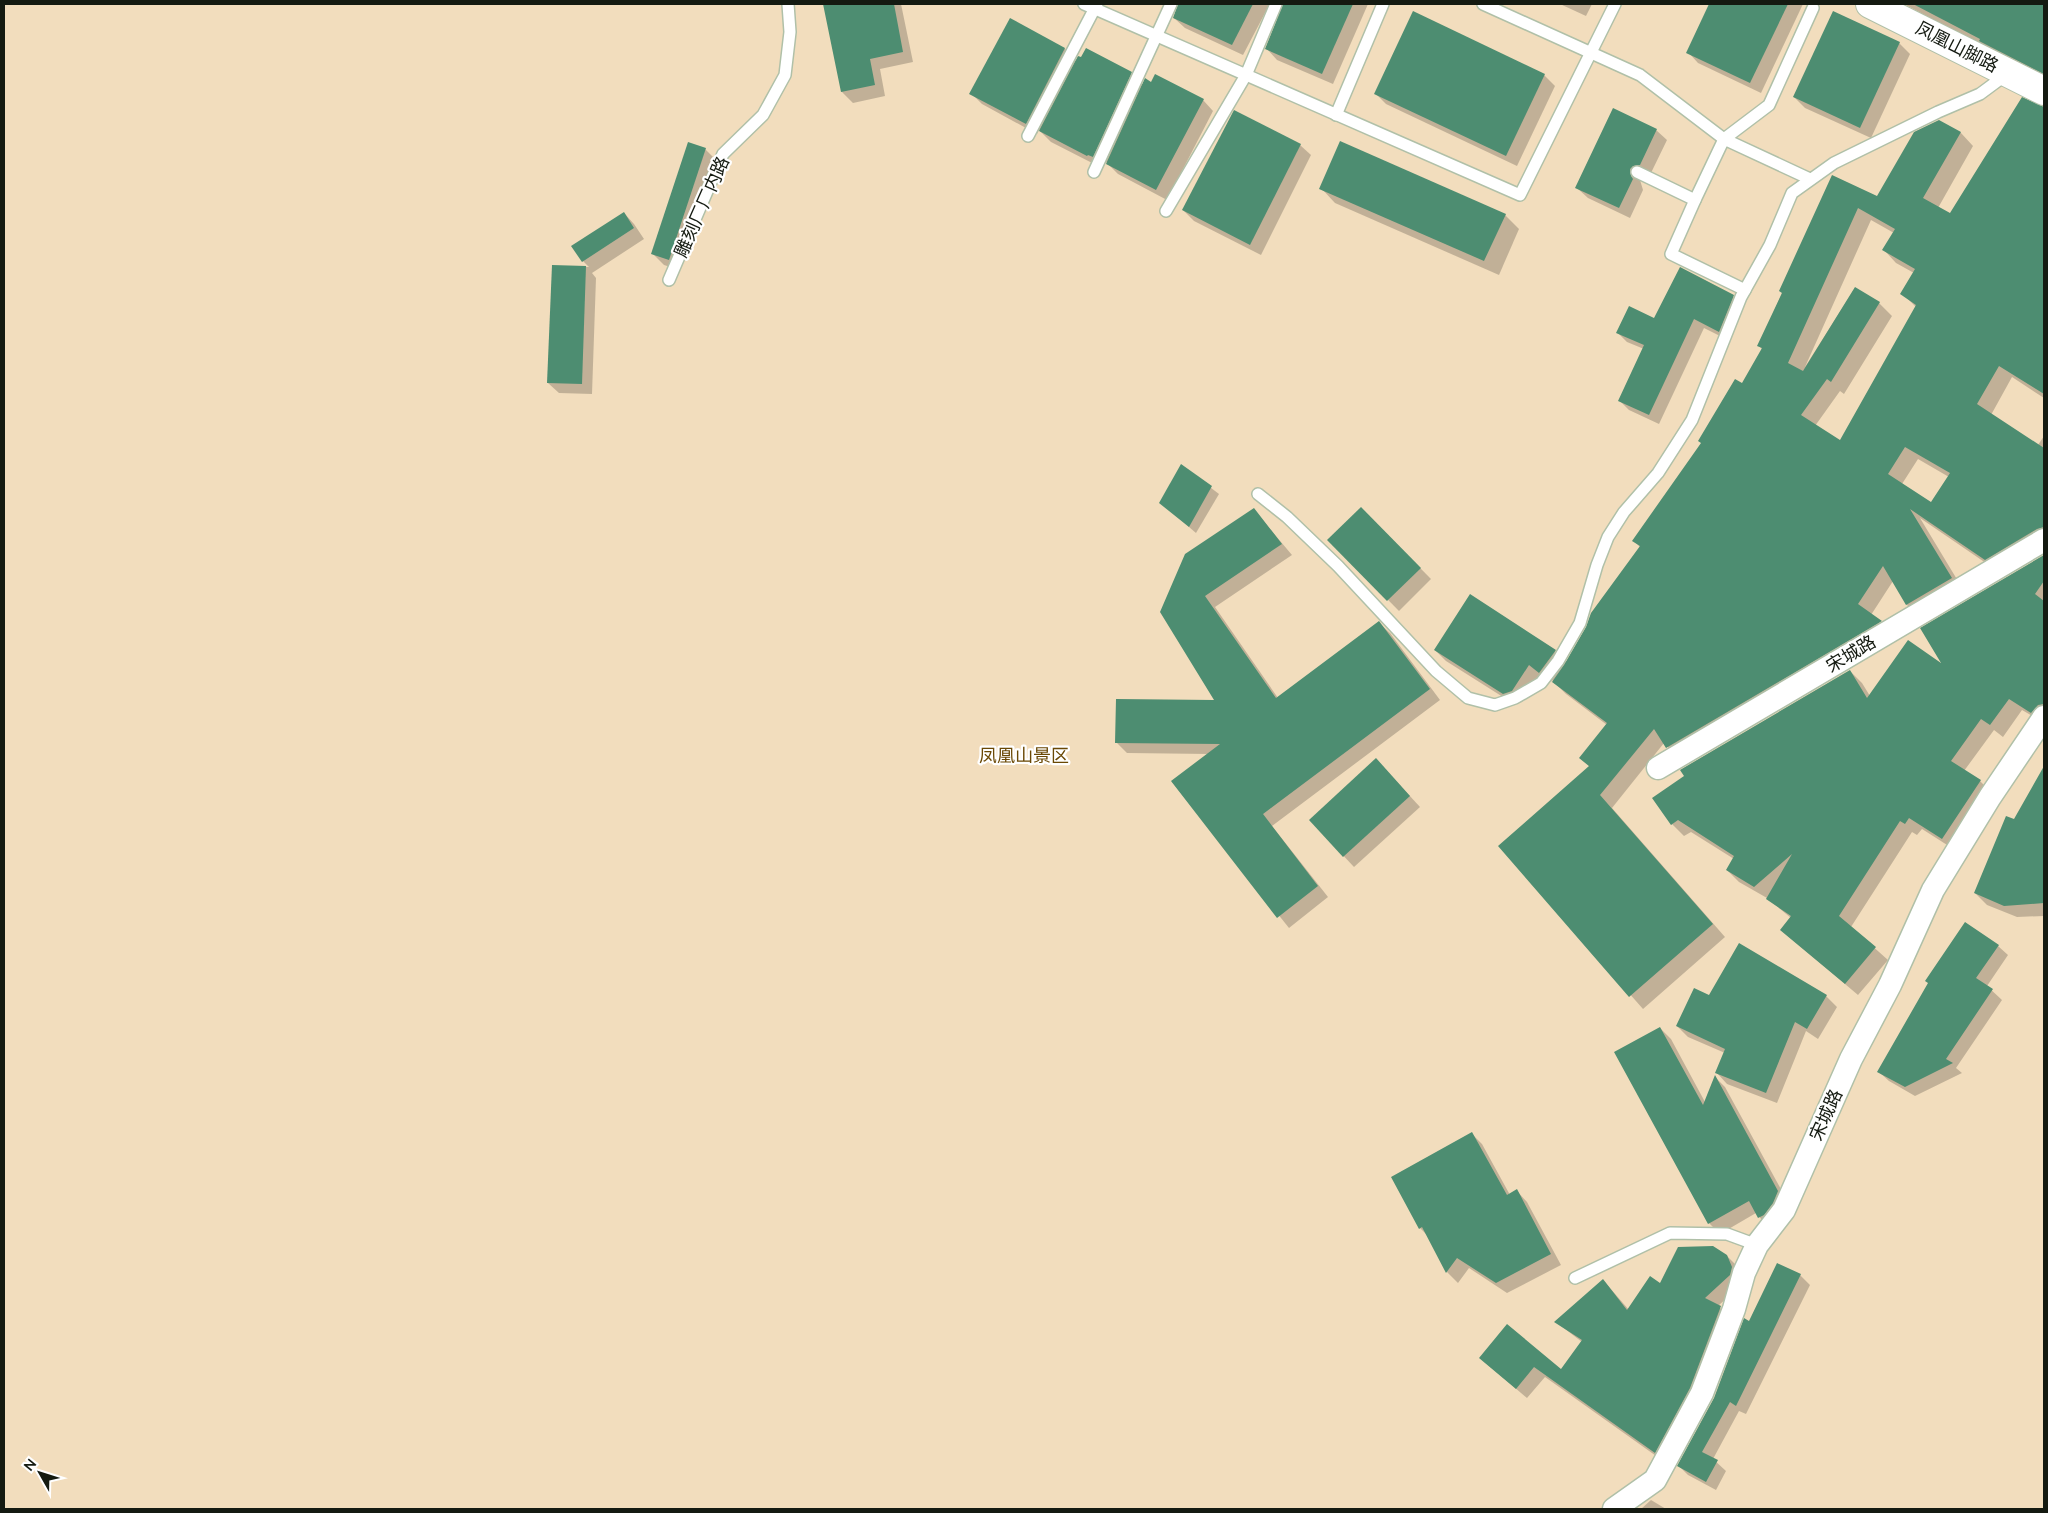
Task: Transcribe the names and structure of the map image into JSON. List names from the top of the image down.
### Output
{
  "streets": {
    "street": ["凤凰山脚路", "宋城路"],
    "lane": ["雕刻厂厂内路"]
  },
  "parks": ["凤凰山景区"],
  "north": "top left"
}
